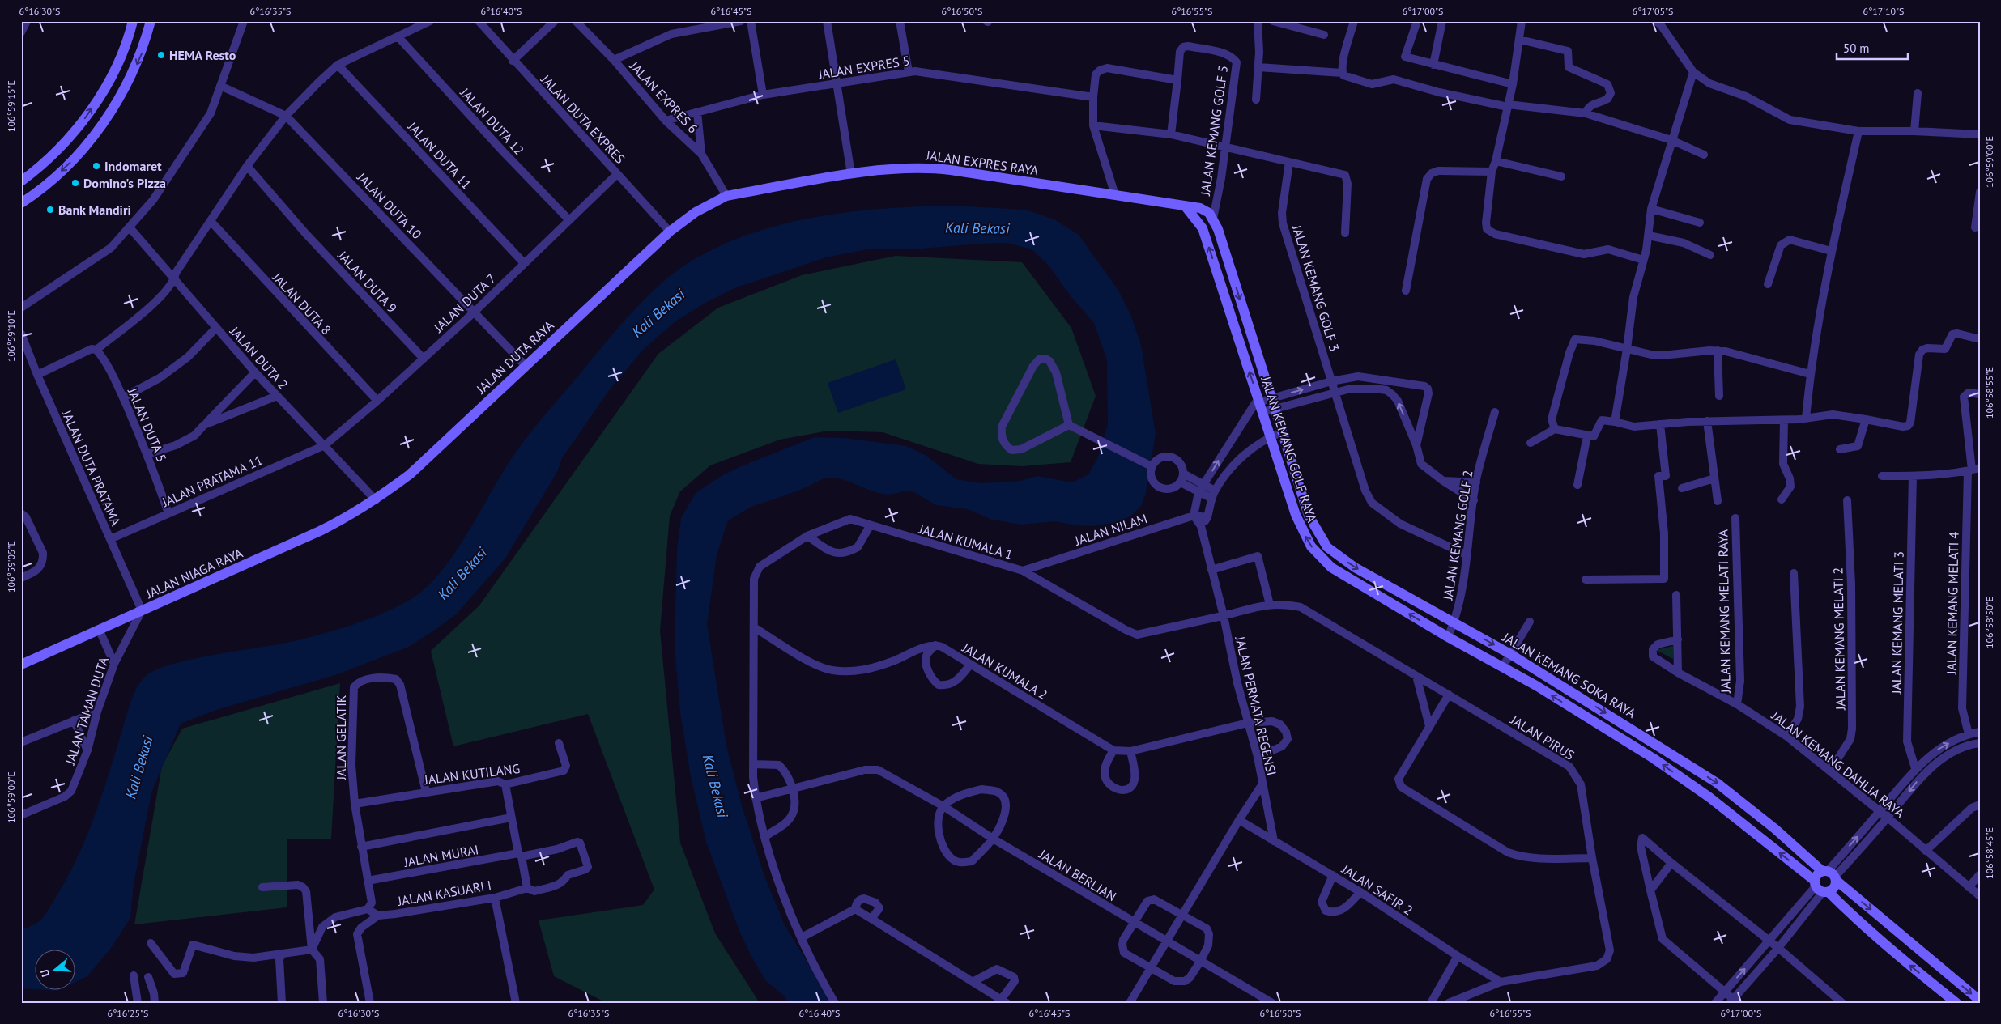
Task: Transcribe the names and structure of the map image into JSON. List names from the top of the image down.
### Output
{
  "streets": {
    "street": [
      "JALAN EXPRES 5",
      "JALAN EXPRES 6",
      "JALAN DUTA EXPRES",
      "JALAN DUTA 12",
      "JALAN KEMANG GOLF 5",
      "JALAN DUTA 11",
      "JALAN EXPRES RAYA",
      "JALAN DUTA 10",
      "JALAN DUTA 9",
      "JALAN KEMANG GOLF 3",
      "JALAN DUTA 7",
      "JALAN DUTA 8",
      "JALAN DUTA RAYA",
      "JALAN DUTA 2",
      "JALAN DUTA 5",
      "JALAN KEMANG GOLF RAYA",
      "JALAN DUTA PRATAMA",
      "JALAN PRATAMA 11",
      "JALAN NILAM",
      "JALAN KEMANG GOLF 2",
      "JALAN KUMALA 1",
      "JALAN NIAGA RAYA",
      "JALAN KEMANG MELATI 4",
      "JALAN KEMANG MELATI RAYA",
      "JALAN KEMANG MELATI 3",
      "JALAN KEMANG MELATI 2",
      "JALAN KUMALA 2",
      "JALAN KEMANG SOKA RAYA",
      "JALAN PERMATA REGENSI",
      "JALAN TAMAN DUTA",
      "JALAN GELATIK",
      "JALAN PIRUS",
      "JALAN KEMANG DAHLIA RAYA",
      "JALAN KUTILANG",
      "JALAN MURAI",
      "JALAN BERLIAN",
      "JALAN SAFIR 2",
      "JALAN KASUARI I"
    ]
  },
  "crossings": [
    ["JALAN EXPRES 5", "JALAN EXPRES 6"],
    ["JALAN EXPRES 6", "JALAN EXPRES RAYA"],
    ["JALAN DUTA EXPRES", "JALAN EXPRES RAYA"],
    ["JALAN DUTA EXPRES", "JALAN DUTA 7"],
    ["JALAN DUTA EXPRES", "JALAN DUTA RAYA"],
    ["JALAN DUTA 12", "JALAN DUTA 7"],
    ["JALAN KEMANG GOLF 5", "JALAN EXPRES RAYA"],
    ["JALAN KEMANG GOLF 5", "JALAN KEMANG GOLF RAYA"],
    ["JALAN DUTA 11", "JALAN DUTA 7"],
    ["JALAN EXPRES RAYA", "JALAN DUTA RAYA"],
    ["JALAN EXPRES RAYA", "JALAN KEMANG GOLF RAYA"],
    ["JALAN DUTA 10", "JALAN DUTA 7"],
    ["JALAN DUTA 10", "JALAN DUTA RAYA"],
    ["JALAN DUTA 9", "JALAN DUTA 7"],
    ["JALAN KEMANG GOLF 3", "JALAN KEMANG GOLF 2"],
    ["JALAN DUTA 7", "JALAN DUTA 8"],
    ["JALAN DUTA 7", "JALAN DUTA 2"],
    ["JALAN DUTA 7", "JALAN PRATAMA 11"],
    ["JALAN DUTA RAYA", "JALAN DUTA 2"],
    ["JALAN DUTA RAYA", "JALAN NIAGA RAYA"],
    ["JALAN DUTA 2", "JALAN PRATAMA 11"],
    ["JALAN DUTA 2", "JALAN NIAGA RAYA"],
    ["JALAN DUTA 5", "JALAN PRATAMA 11"],
    ["JALAN KEMANG GOLF RAYA", "JALAN KEMANG GOLF 2"],
    ["JALAN KEMANG GOLF RAYA", "JALAN KEMANG SOKA RAYA"],
    ["JALAN DUTA PRATAMA", "JALAN PRATAMA 11"],
    ["JALAN DUTA PRATAMA", "JALAN NIAGA RAYA"],
    ["JALAN DUTA PRATAMA", "JALAN TAMAN DUTA"],
    ["JALAN NILAM", "JALAN KUMALA 1"],
    ["JALAN NILAM", "JALAN PERMATA REGENSI"],
    ["JALAN KEMANG GOLF 2", "JALAN KEMANG SOKA RAYA"],
    ["JALAN KUMALA 1", "JALAN PERMATA REGENSI"],
    ["JALAN KUMALA 1", "JALAN PIRUS"],
    ["JALAN NIAGA RAYA", "JALAN TAMAN DUTA"],
    ["JALAN KEMANG MELATI RAYA", "JALAN KEMANG DAHLIA RAYA"],
    ["JALAN KEMANG MELATI 2", "JALAN KEMANG DAHLIA RAYA"],
    ["JALAN KUMALA 2", "JALAN PERMATA REGENSI"],
    ["JALAN PERMATA REGENSI", "JALAN PIRUS"],
    ["JALAN PERMATA REGENSI", "JALAN BERLIAN"],
    ["JALAN PERMATA REGENSI", "JALAN SAFIR 2"],
    ["JALAN GELATIK", "JALAN KUTILANG"],
    ["JALAN PIRUS", "JALAN SAFIR 2"],
    ["JALAN MURAI", "JALAN KASUARI I"]
  ],
  "water": ["Kali Bekasi"],
  "places": [
    "HEMA Resto",
    "Indomaret",
    "Domino's Pizza",
    "Bank Mandiri"
  ],
  "scale_bar": "50 m",
  "north": "left",
  "coordinates": [
    "6°16'30\"S",
    "6°16'35\"S",
    "6°16'40\"S",
    "6°16'45\"S",
    "6°16'50\"S",
    "6°16'55\"S",
    "6°17'00\"S",
    "6°17'05\"S",
    "6°17'10\"S",
    "106°59'15\"E",
    "106°59'00\"E",
    "106°59'10\"E",
    "106°58'55\"E",
    "106°59'05\"E",
    "106°58'50\"E",
    "106°58'45\"E",
    "6°16'25\"S"
  ]
}
